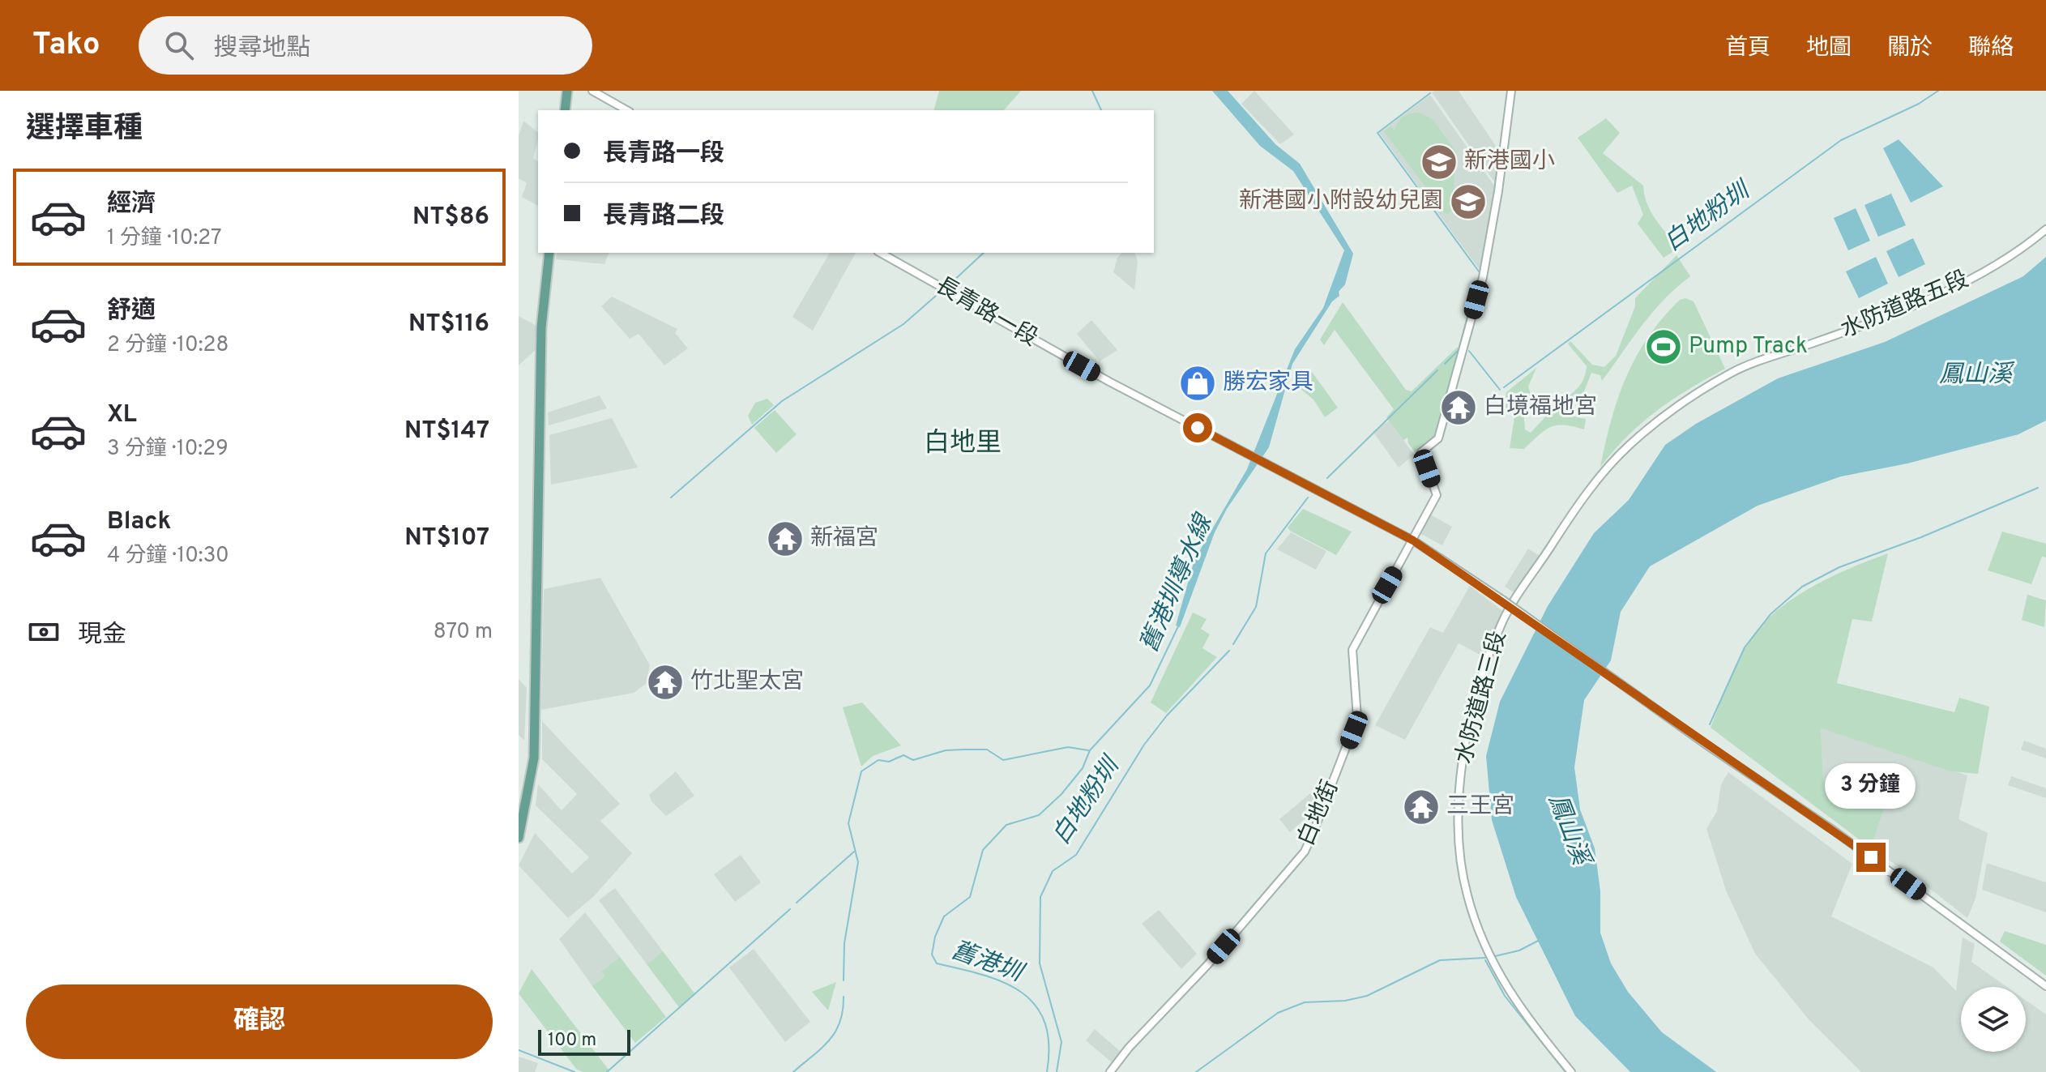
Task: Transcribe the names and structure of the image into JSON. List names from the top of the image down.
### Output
{
  "streets": {
    "street": [
      "水防道路五段",
      "長青路一段",
      "水防道路三段",
      "白地街"
    ]
  },
  "crossings": [
    ["水防道路五段", "水防道路三段"],
    ["長青路一段", "白地街"]
  ],
  "districts": ["白地里"],
  "water": [
    "白地粉圳",
    "鳳山溪",
    "舊港圳導水線",
    "舊港圳"
  ],
  "places": {
    "school or university": ["新港國小", "新港國小附設幼兒園"],
    "sports": ["Pump Track"],
    "shop": ["勝宏家具"],
    "temple": [
      "白境福地宮",
      "新福宮",
      "竹北聖太宮",
      "三王宮"
    ]
  },
  "scale_bar": "100 m",
  "page": {
    "header": "Tako",
    "search": "搜尋地點",
    "nav": [
      "首頁",
      "地圖",
      "關於",
      "聯絡"
    ],
    "heading": "選擇車種",
    "banner": ["長青路一段", "長青路二段"],
    "list": [
      {
        "name": "經濟",
        "note": "1 分鐘 · 10:27",
        "value": "NT$86"
      },
      {
        "name": "舒適",
        "note": "2 分鐘 · 10:28",
        "value": "NT$116"
      },
      {
        "name": "XL",
        "note": "3 分鐘 · 10:29",
        "value": "NT$147"
      },
      {
        "name": "Black",
        "note": "4 分鐘 · 10:30",
        "value": "NT$107"
      }
    ],
    "pay": ["現金", "870 m"],
    "bubble": "3 分鐘",
    "buttons": "確認",
    "scale": "100 m"
  }
}
